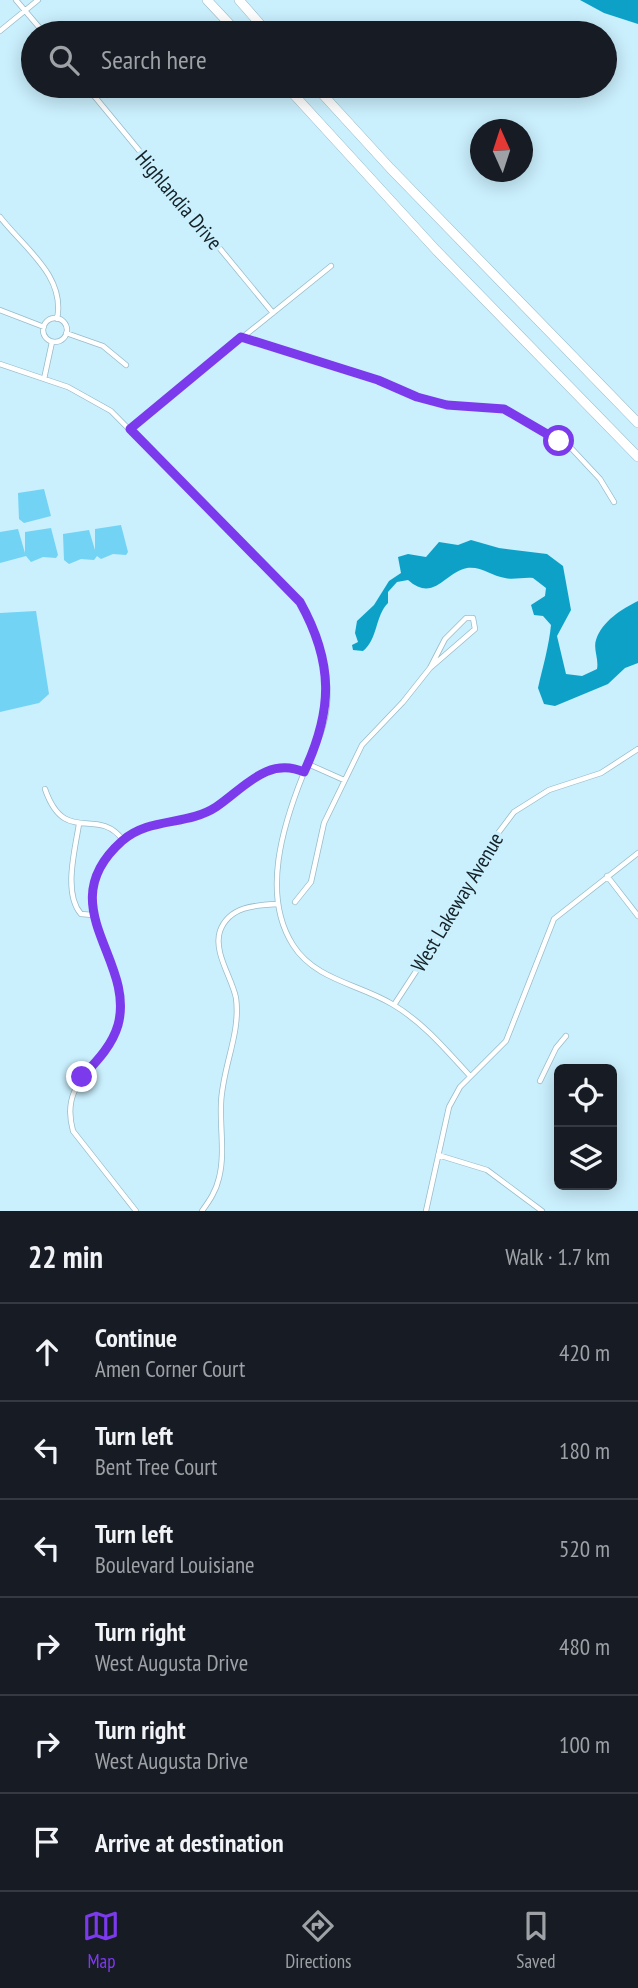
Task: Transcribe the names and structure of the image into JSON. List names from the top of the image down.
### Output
{
  "streets": {
    "street": ["Highlandia Drive", "West Lakeway Avenue"]
  },
  "north": "top",
  "page": {
    "search": "Search here",
    "heading": ["22 min", "Walk · 1.7 km"],
    "list": [
      ["Continue", "Amen Corner Court", "420 m"],
      ["Turn left", "Bent Tree Court", "180 m"],
      ["Turn left", "Boulevard Louisiane", "520 m"],
      ["Turn right", "West Augusta Drive", "480 m"],
      ["Turn right", "West Augusta Drive", "100 m"],
      "Arrive at destination"
    ],
    "nav": ["Map", "Directions", "Saved"]
  }
}
